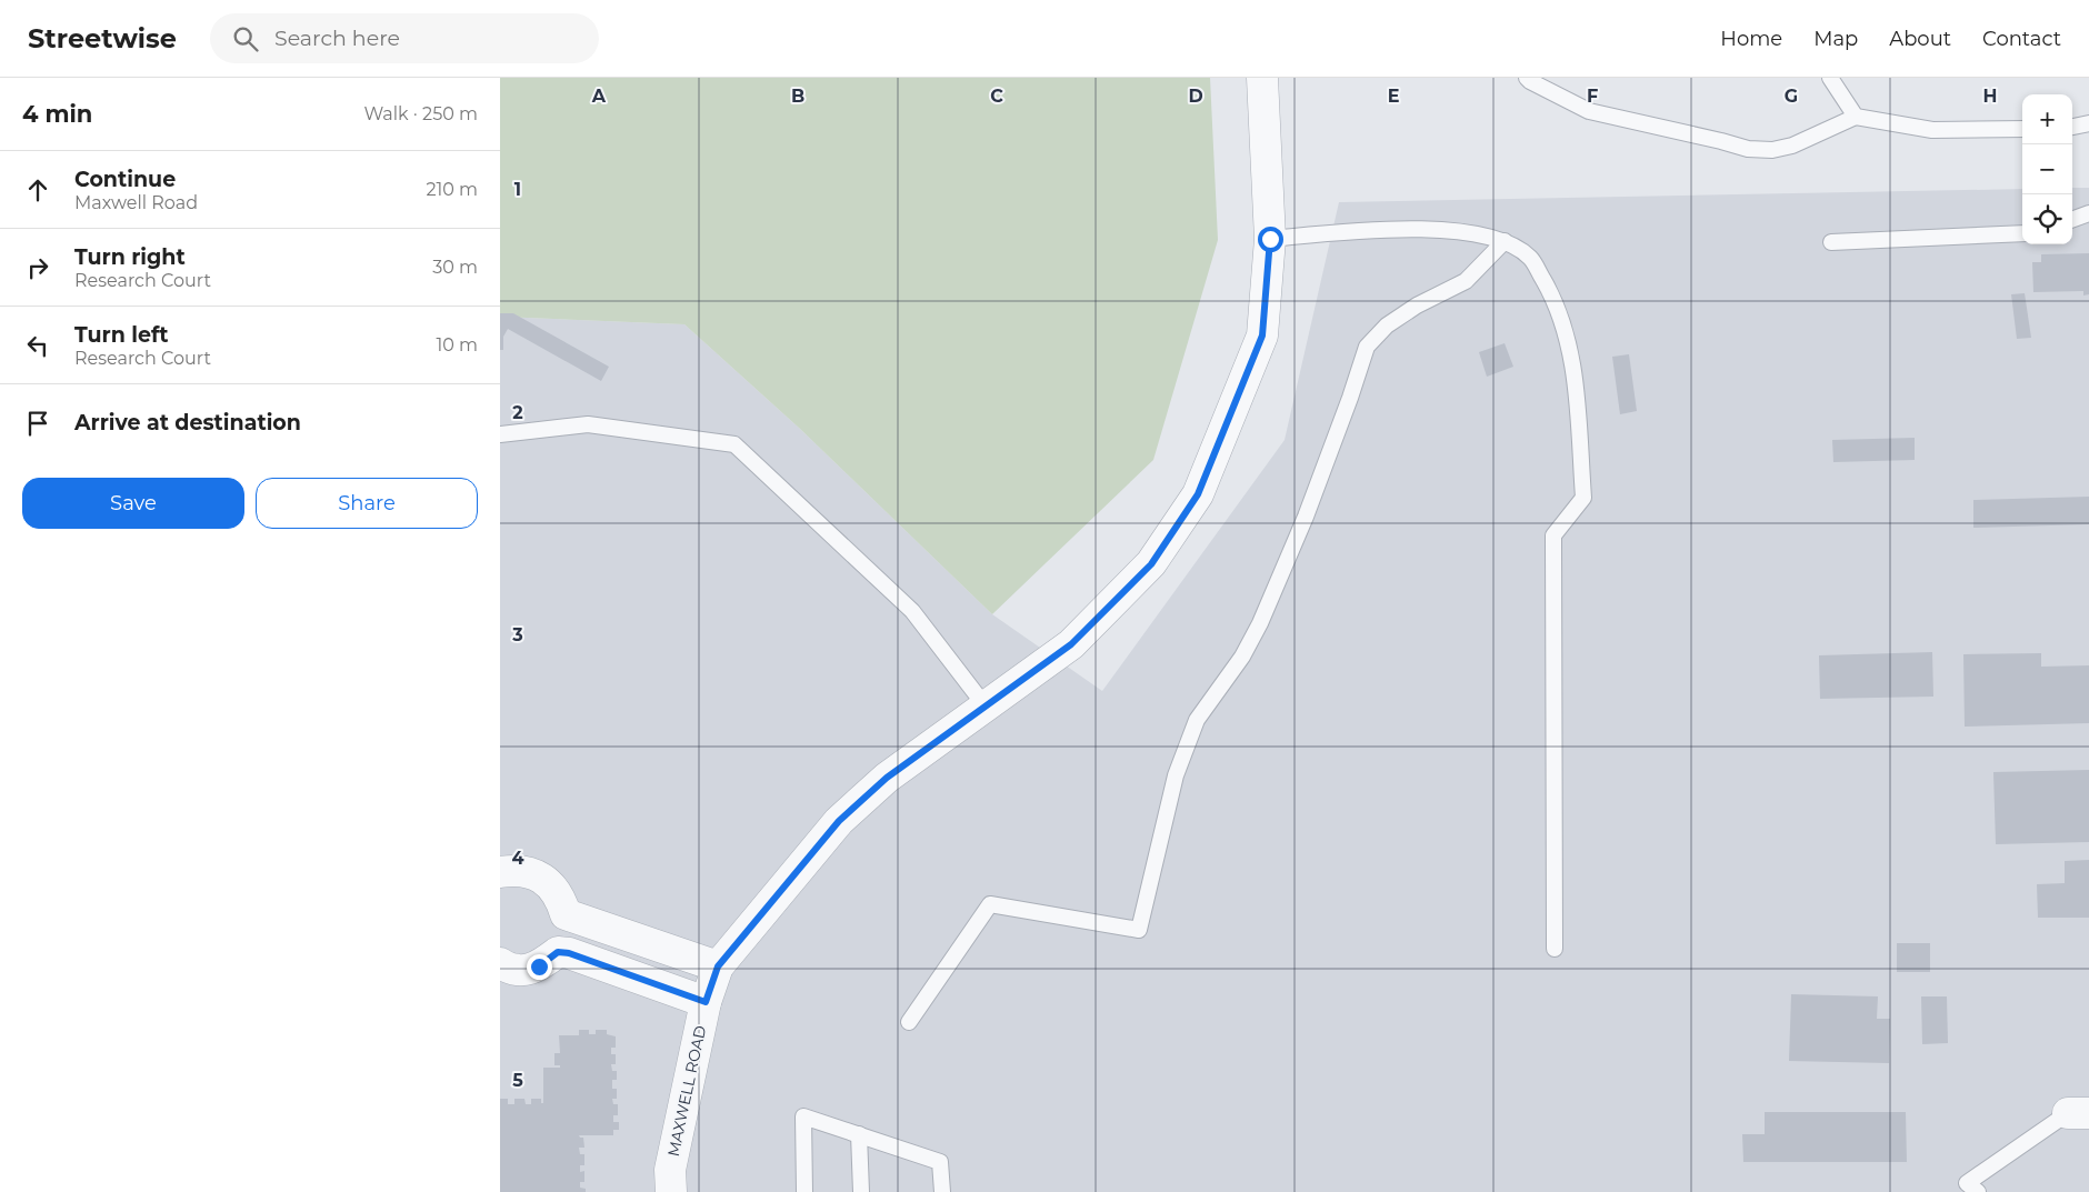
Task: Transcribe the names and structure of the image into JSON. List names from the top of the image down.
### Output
{
  "streets": {
    "street": ["MAXWELL ROAD"]
  },
  "page": {
    "header": "Streetwise",
    "search": "Search here",
    "nav": [
      "Home",
      "Map",
      "About",
      "Contact"
    ],
    "heading": ["4 min", "Walk · 250 m"],
    "map_buttons": ["+", "−"],
    "list": [
      ["Continue", "Maxwell Road", "210 m"],
      ["Turn right", "Research Court", "30 m"],
      ["Turn left", "Research Court", "10 m"],
      "Arrive at destination"
    ],
    "buttons": ["Save", "Share"]
  },
  "grid": {
    "columns": [
      "A",
      "B",
      "C",
      "D",
      "E",
      "F",
      "G",
      "H"
    ],
    "rows": [
      "1",
      "2",
      "3",
      "4",
      "5"
    ]
  }
}
